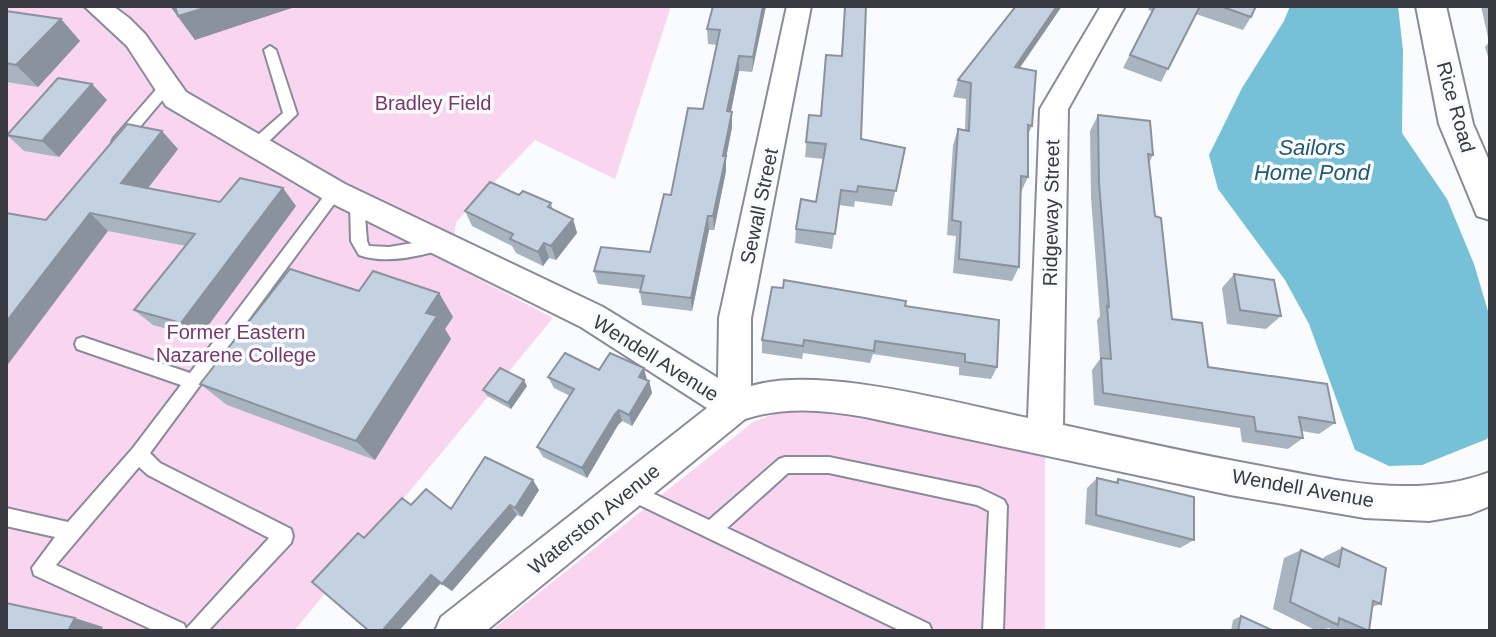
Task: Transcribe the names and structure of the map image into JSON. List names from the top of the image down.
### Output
{
  "streets": {
    "street": [
      "Rice Road",
      "Sewall Street",
      "Ridgeway Street",
      "Wendell Avenue",
      "Waterston Avenue"
    ]
  },
  "crossings": [
    ["Sewall Street", "Wendell Avenue"],
    ["Sewall Street", "Waterston Avenue"],
    ["Ridgeway Street", "Wendell Avenue"],
    ["Wendell Avenue", "Waterston Avenue"]
  ],
  "water": ["Sailors Home Pond"],
  "parks": ["Bradley Field", "Former Eastern Nazarene College"]
}
